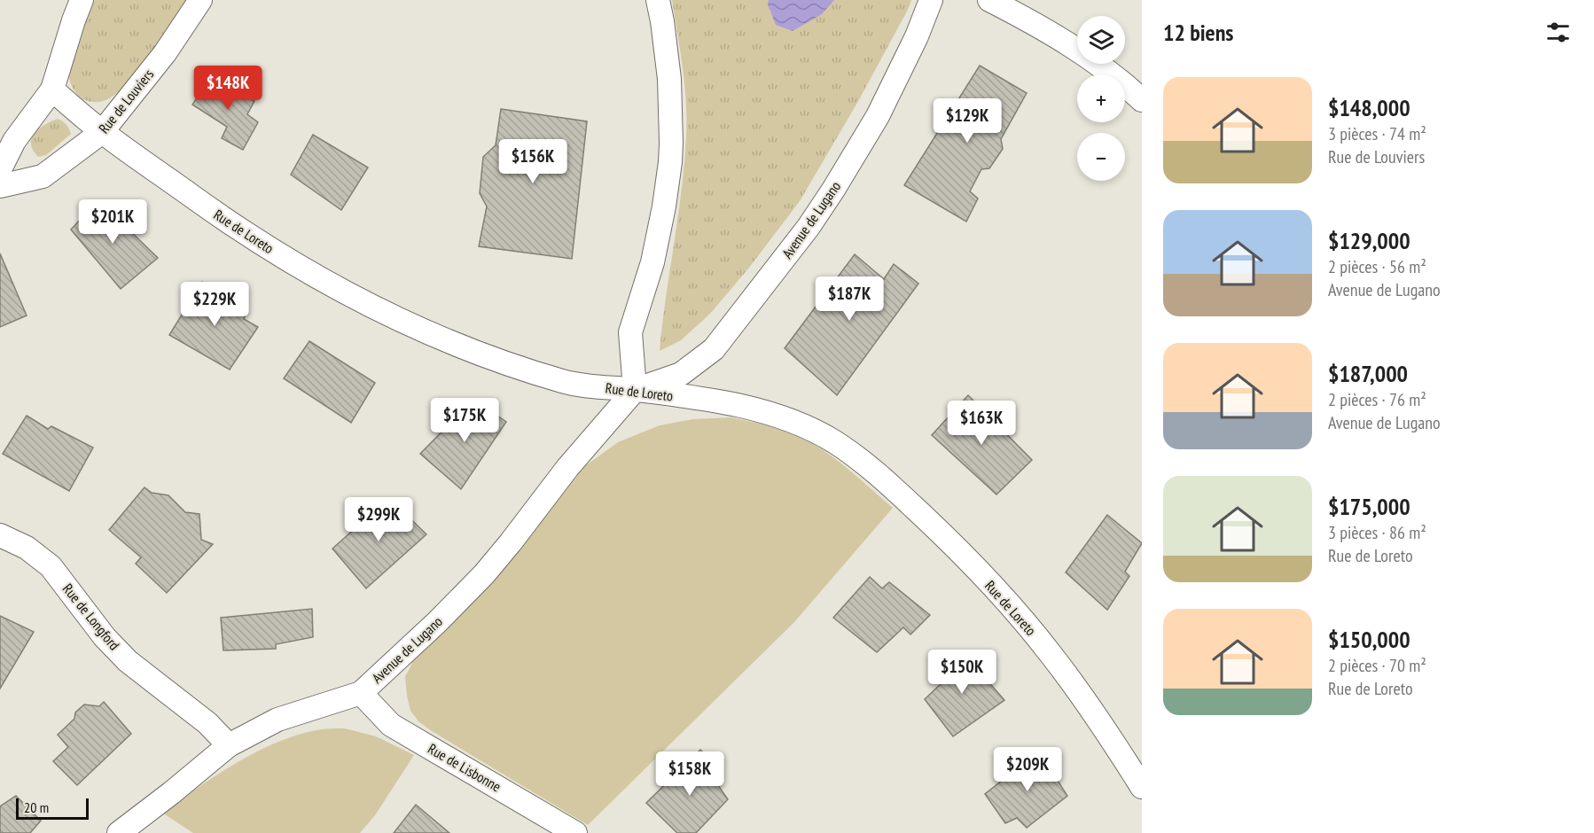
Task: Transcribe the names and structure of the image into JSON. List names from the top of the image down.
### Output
{
  "streets": {
    "street": [
      "Rue de Louviers",
      "Avenue de Lugano",
      "Rue de Loreto",
      "Rue de Longford",
      "Rue de Lisbonne"
    ]
  },
  "crossings": [
    ["Rue de Louviers", "Rue de Loreto"],
    ["Avenue de Lugano", "Rue de Loreto"],
    ["Avenue de Lugano", "Rue de Longford"],
    ["Avenue de Lugano", "Rue de Lisbonne"]
  ],
  "scale_bar": "20 m",
  "page": {
    "heading": "12 biens",
    "map_buttons": ["+", "−"],
    "list": [
      {
        "name": "$148,000",
        "note": "3 pièces · 74 m² · Rue de Louviers"
      },
      {
        "name": "$129,000",
        "note": "2 pièces · 56 m² · Avenue de Lugano"
      },
      {
        "name": "$187,000",
        "note": "2 pièces · 76 m² · Avenue de Lugano"
      },
      {
        "name": "$175,000",
        "note": "3 pièces · 86 m² · Rue de Loreto"
      },
      {
        "name": "$150,000",
        "note": "2 pièces · 70 m² · Rue de Loreto"
      }
    ],
    "price": [
      "$148K",
      "$129K",
      "$156K",
      "$201K",
      "$187K",
      "$229K",
      "$175K",
      "$163K",
      "$299K",
      "$150K",
      "$209K",
      "$158K"
    ],
    "scale": "20 m"
  }
}
